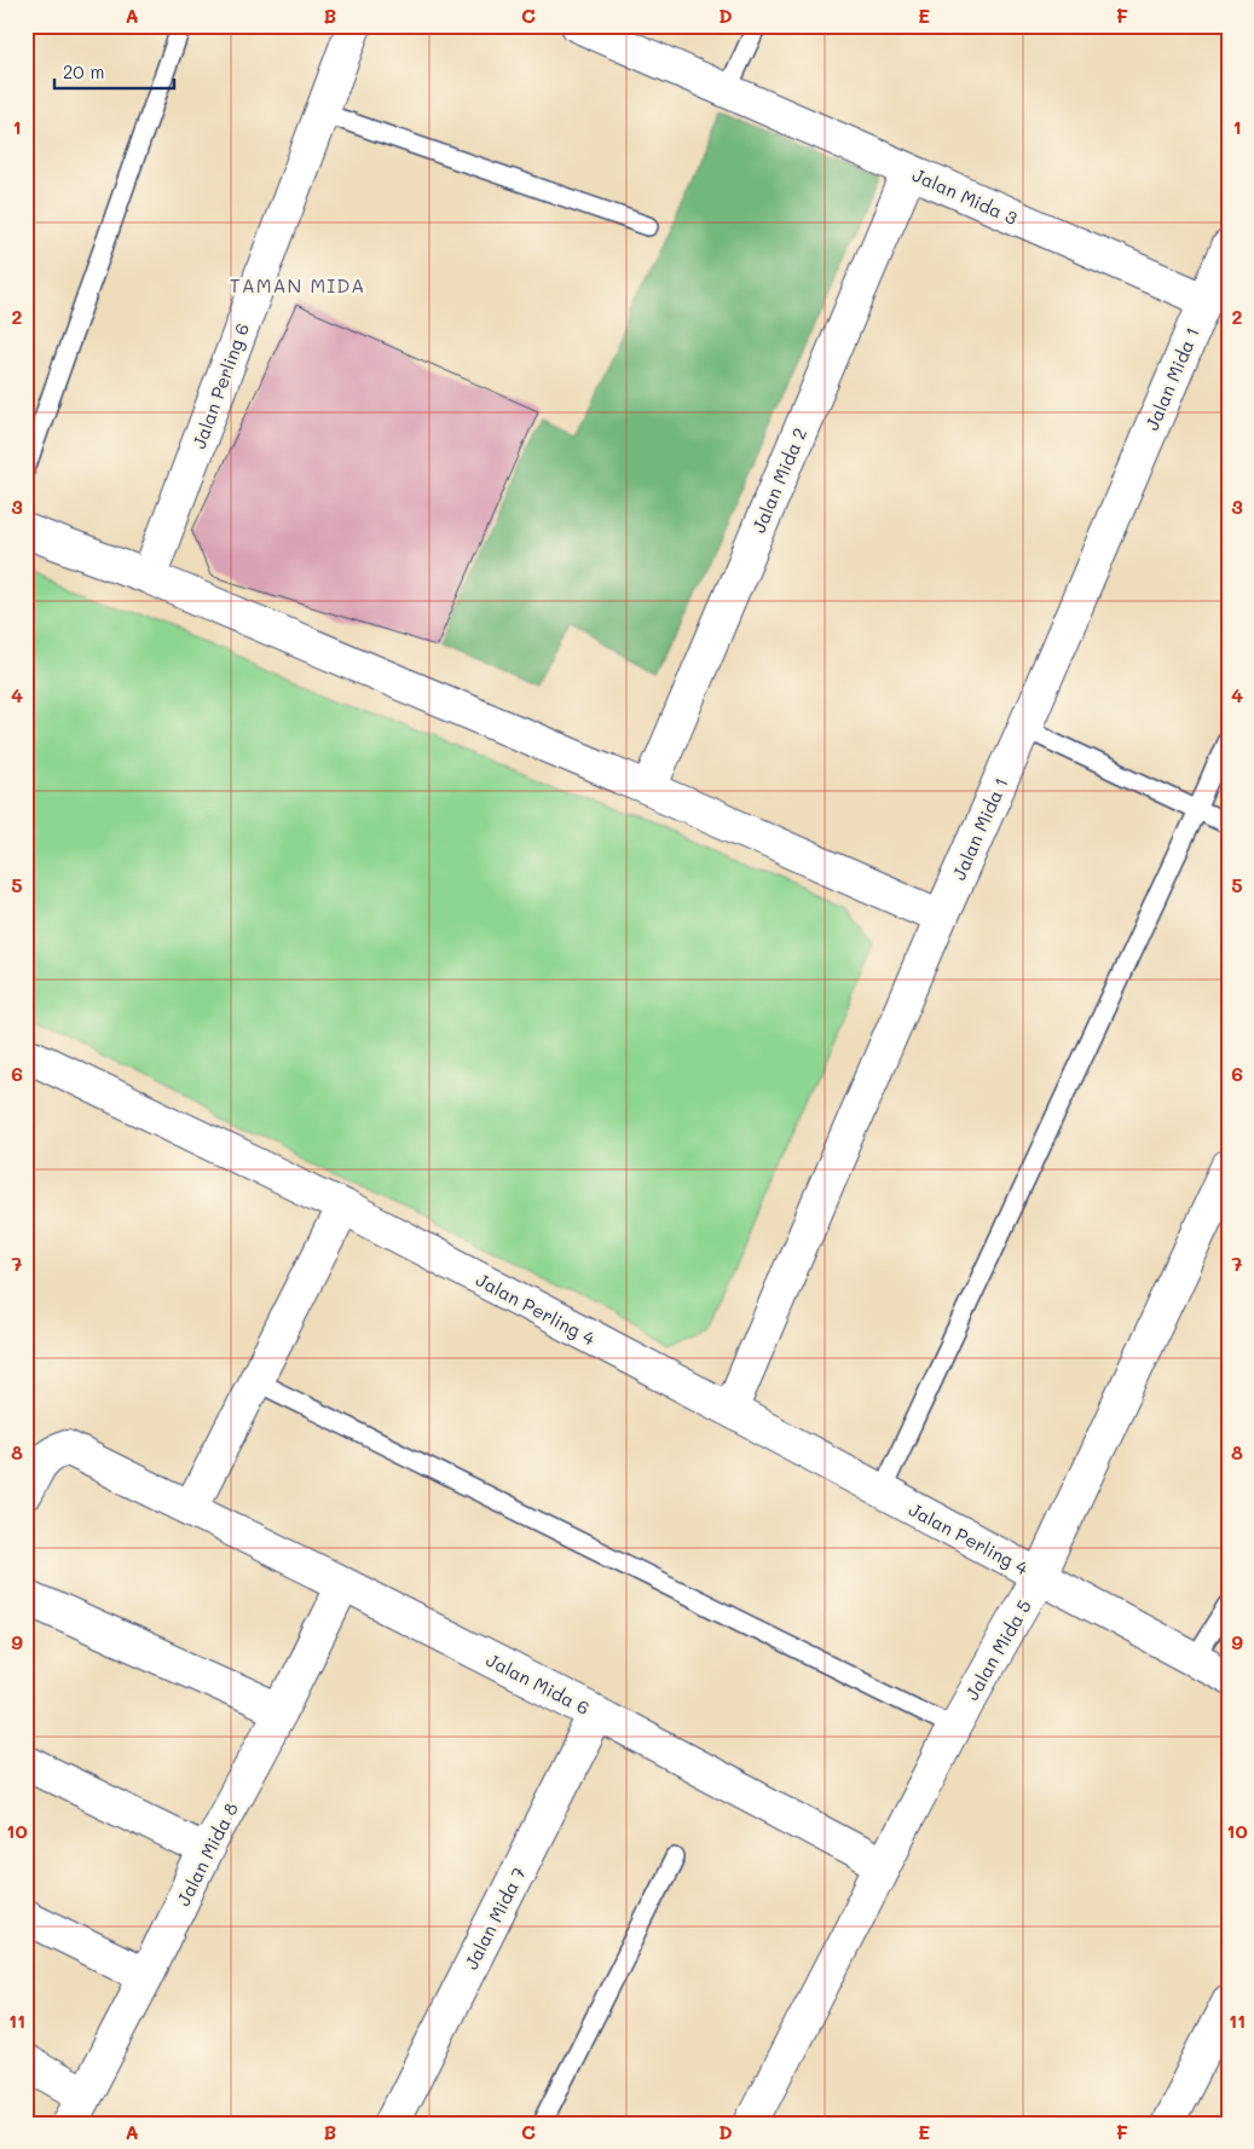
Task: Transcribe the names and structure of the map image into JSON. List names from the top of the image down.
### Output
{
  "streets": {
    "street": [
      "Jalan Mida 3",
      "Jalan Mida 1",
      "Jalan Perling 6",
      "Jalan Mida 2",
      "Jalan Perling 4",
      "Jalan Mida 5",
      "Jalan Mida 6",
      "Jalan Mida 8",
      "Jalan Mida 7"
    ]
  },
  "crossings": [
    ["Jalan Mida 3", "Jalan Mida 1"],
    ["Jalan Mida 3", "Jalan Mida 2"],
    ["Jalan Mida 1", "Jalan Perling 4"],
    ["Jalan Perling 4", "Jalan Mida 5"],
    ["Jalan Mida 5", "Jalan Mida 6"],
    ["Jalan Mida 6", "Jalan Mida 8"],
    ["Jalan Mida 6", "Jalan Mida 7"]
  ],
  "districts": ["TAMAN MIDA"],
  "scale_bar": "20 m",
  "grid": {
    "columns": [
      "A",
      "B",
      "C",
      "D",
      "E",
      "F"
    ],
    "rows": [
      "1",
      "2",
      "3",
      "4",
      "5",
      "6",
      "7",
      "8",
      "9",
      "10",
      "11"
    ]
  }
}
